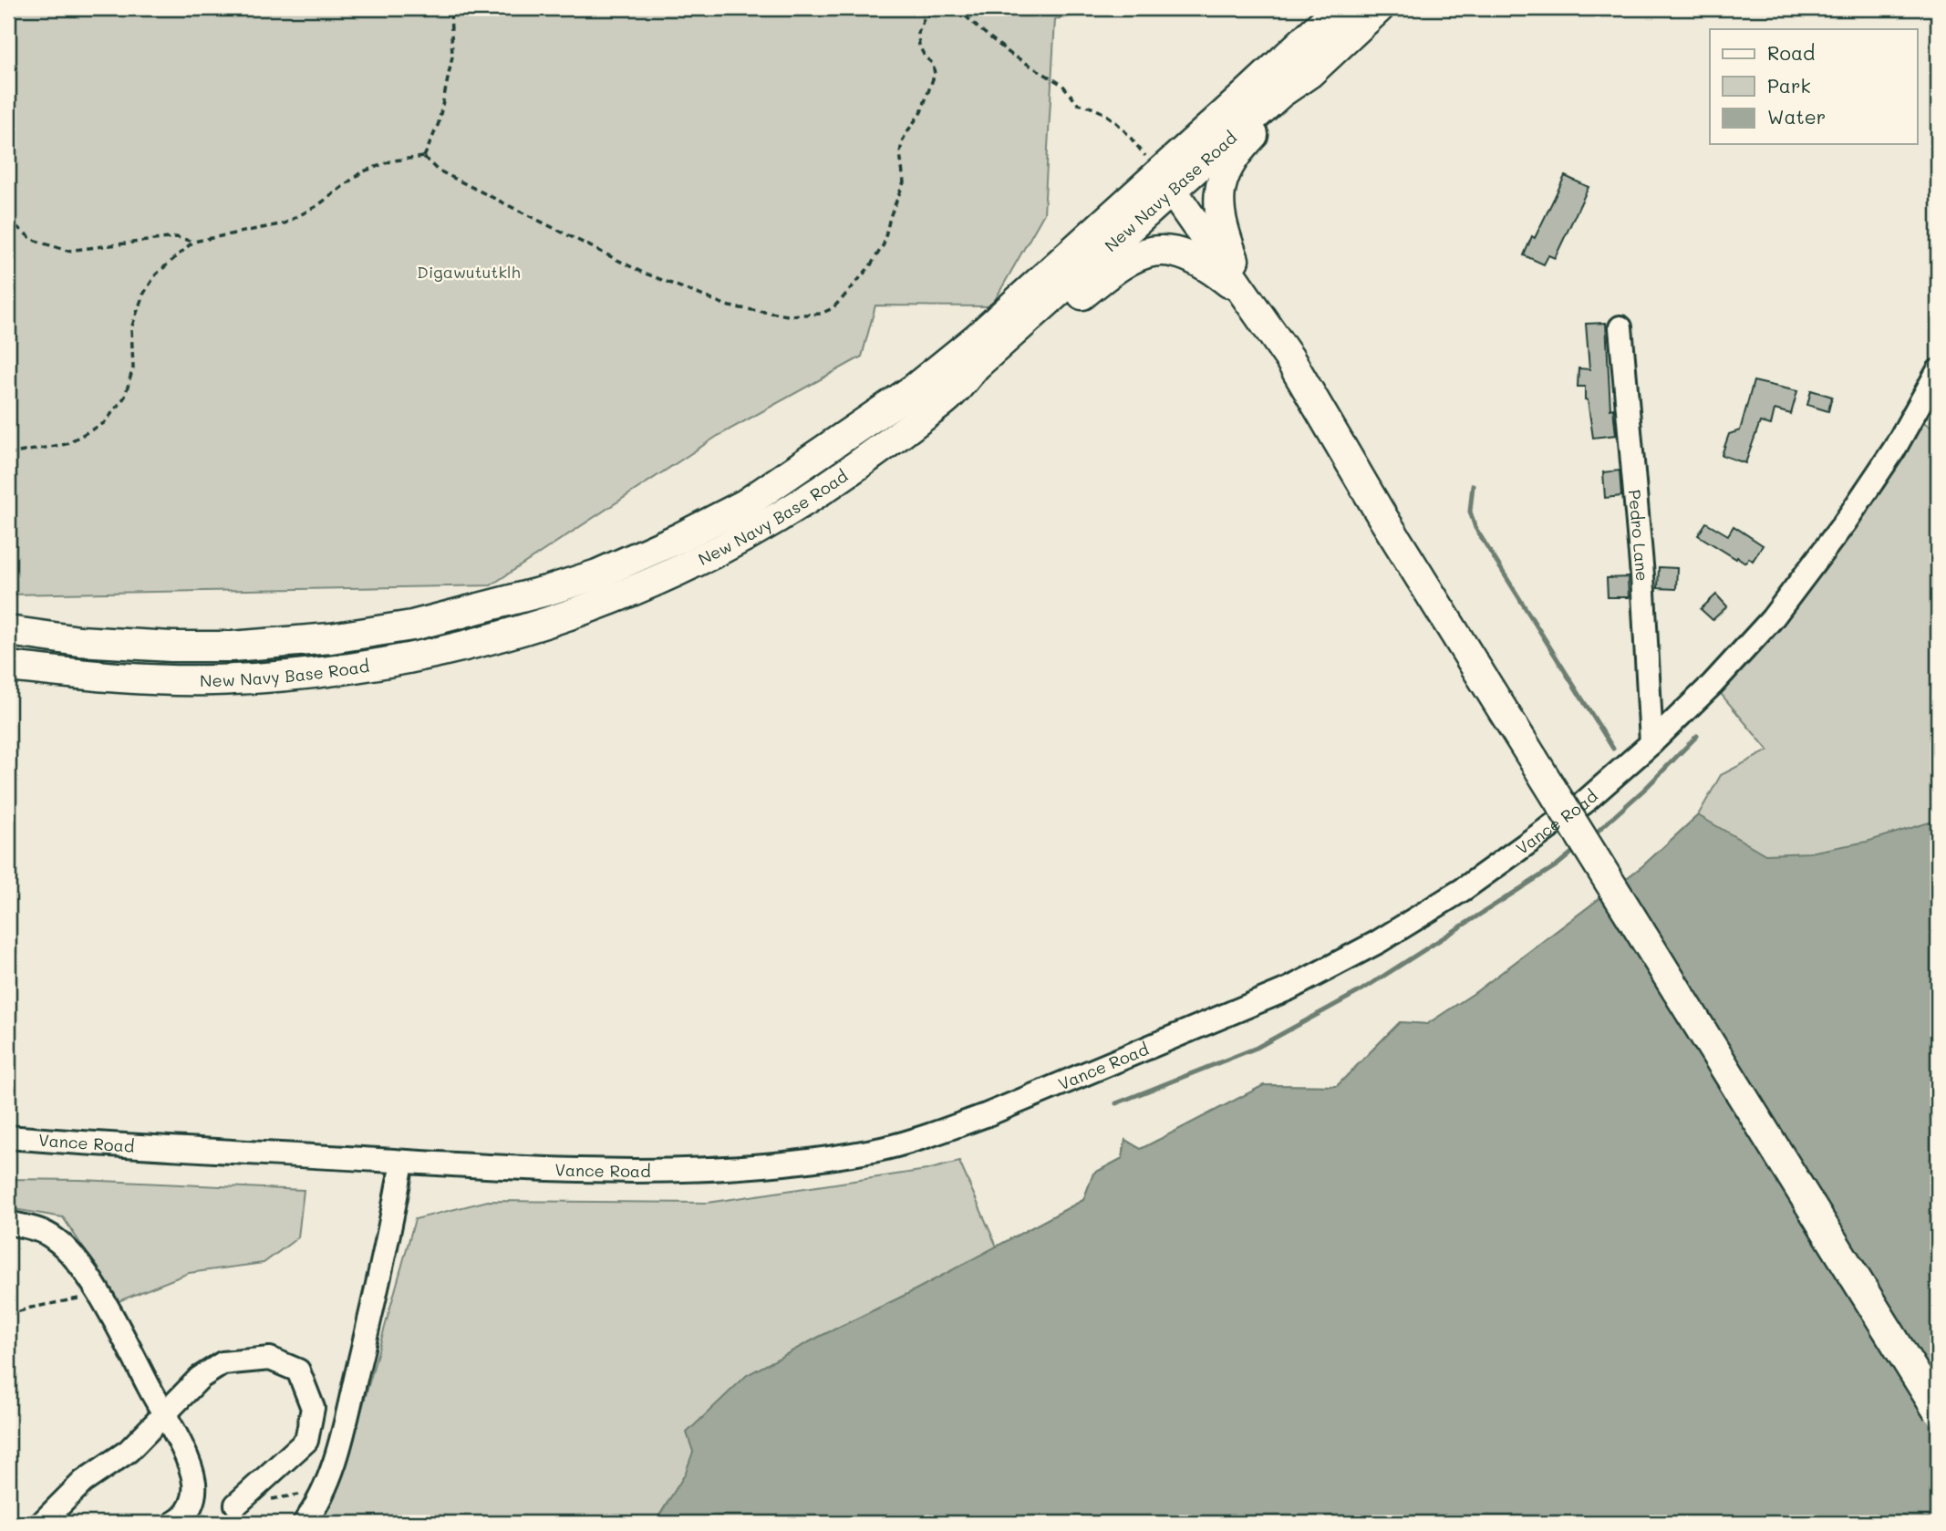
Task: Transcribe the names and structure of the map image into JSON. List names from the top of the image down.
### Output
{
  "streets": {
    "main road": ["New Navy Base Road"],
    "street": ["Pedro Lane", "Vance Road"]
  },
  "crossings": [
    ["Pedro Lane", "Vance Road"]
  ],
  "parks": ["Digawututklh"],
  "legend": ["Road", "Park", "Water"]
}
